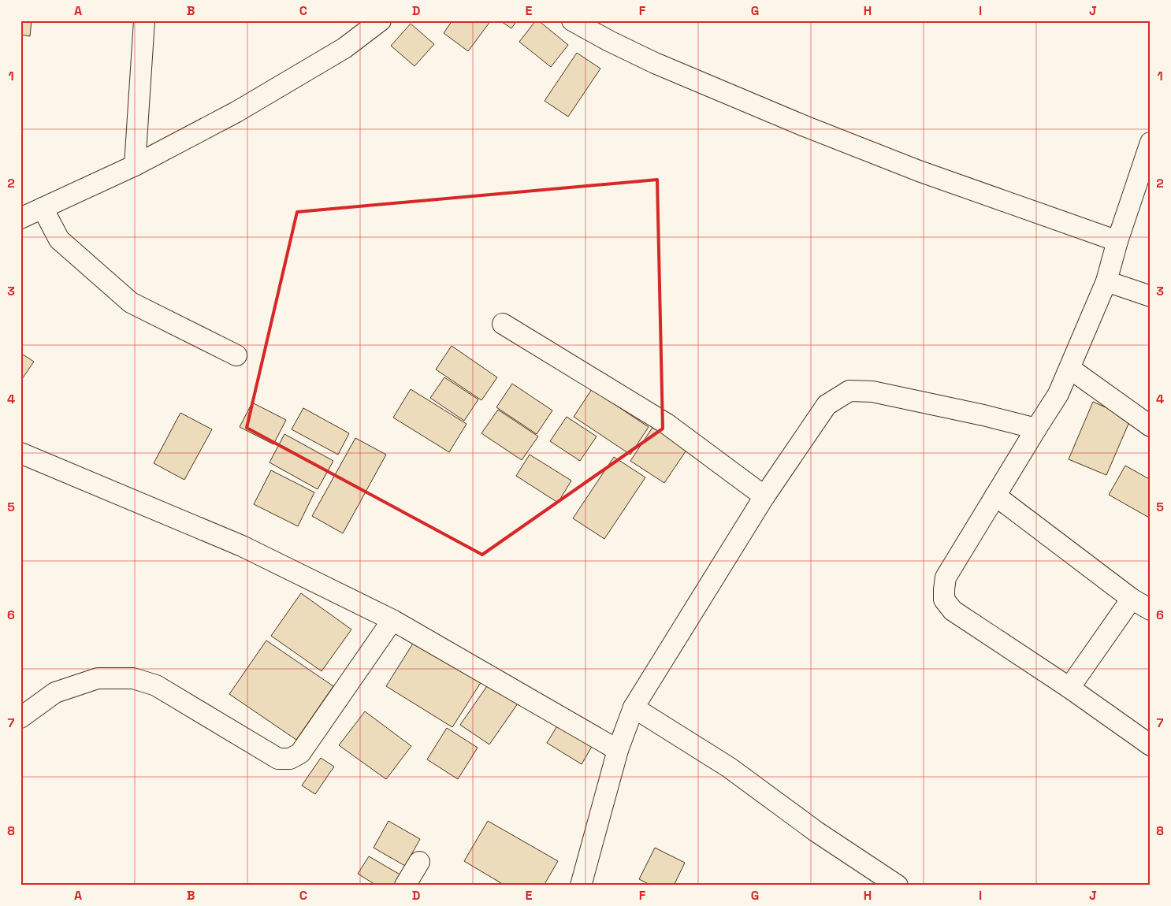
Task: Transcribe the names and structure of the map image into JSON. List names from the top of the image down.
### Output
{
  "grid": {
    "columns": [
      "A",
      "B",
      "C",
      "D",
      "E",
      "F",
      "G",
      "H",
      "I",
      "J"
    ],
    "rows": [
      "1",
      "2",
      "3",
      "4",
      "5",
      "6",
      "7",
      "8"
    ]
  }
}
